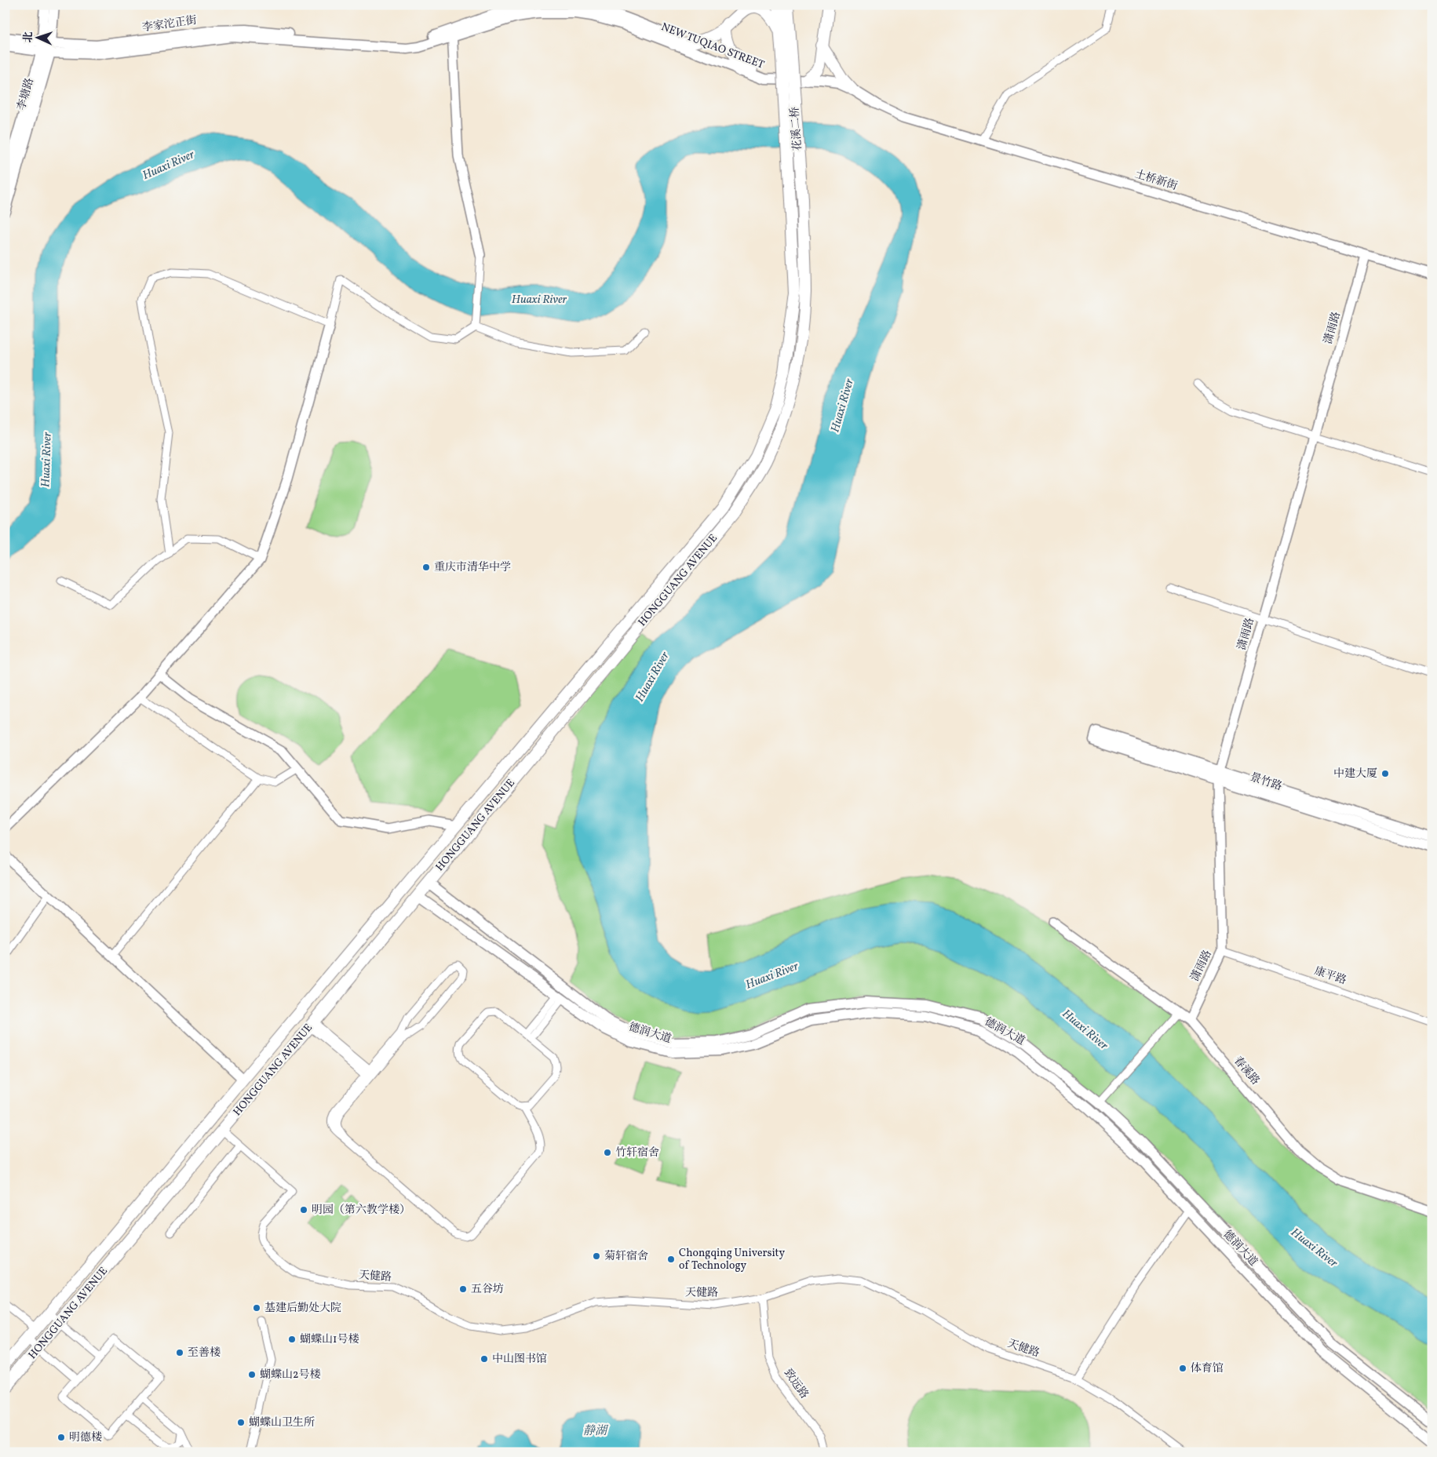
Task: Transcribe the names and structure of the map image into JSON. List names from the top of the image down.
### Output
{
  "streets": {
    "main road": [
      "李家沱正街",
      "NEW TUQIAO STREET",
      "李塘路",
      "花溪二桥",
      "HONGGUANG AVENUE",
      "景竹路",
      "德润大道"
    ],
    "street": [
      "土桥新街",
      "潇雨路",
      "康平路",
      "春溪路",
      "天健路",
      "致远路"
    ]
  },
  "crossings": [
    ["李家沱正街", "NEW TUQIAO STREET"],
    ["李家沱正街", "李塘路"],
    ["NEW TUQIAO STREET", "土桥新街"],
    ["花溪二桥", "HONGGUANG AVENUE"],
    ["土桥新街", "潇雨路"],
    ["潇雨路", "景竹路"],
    ["潇雨路", "康平路"],
    ["潇雨路", "春溪路"],
    ["HONGGUANG AVENUE", "德润大道"],
    ["天健路", "致远路"]
  ],
  "water": ["Huaxi River", "静湖"],
  "places": [
    "重庆市清华中学",
    "中建大厦",
    "竹轩宿舍",
    "明园（第六教学楼）",
    "菊轩宿舍",
    "Chongqing University of Technology",
    "五谷坊",
    "基建后勤处大院",
    "蝴蝶山1号楼",
    "至善楼",
    "中山图书馆",
    "体育馆",
    "蝴蝶山2号楼",
    "蝴蝶山卫生所",
    "明德楼"
  ],
  "north": "left"
}
